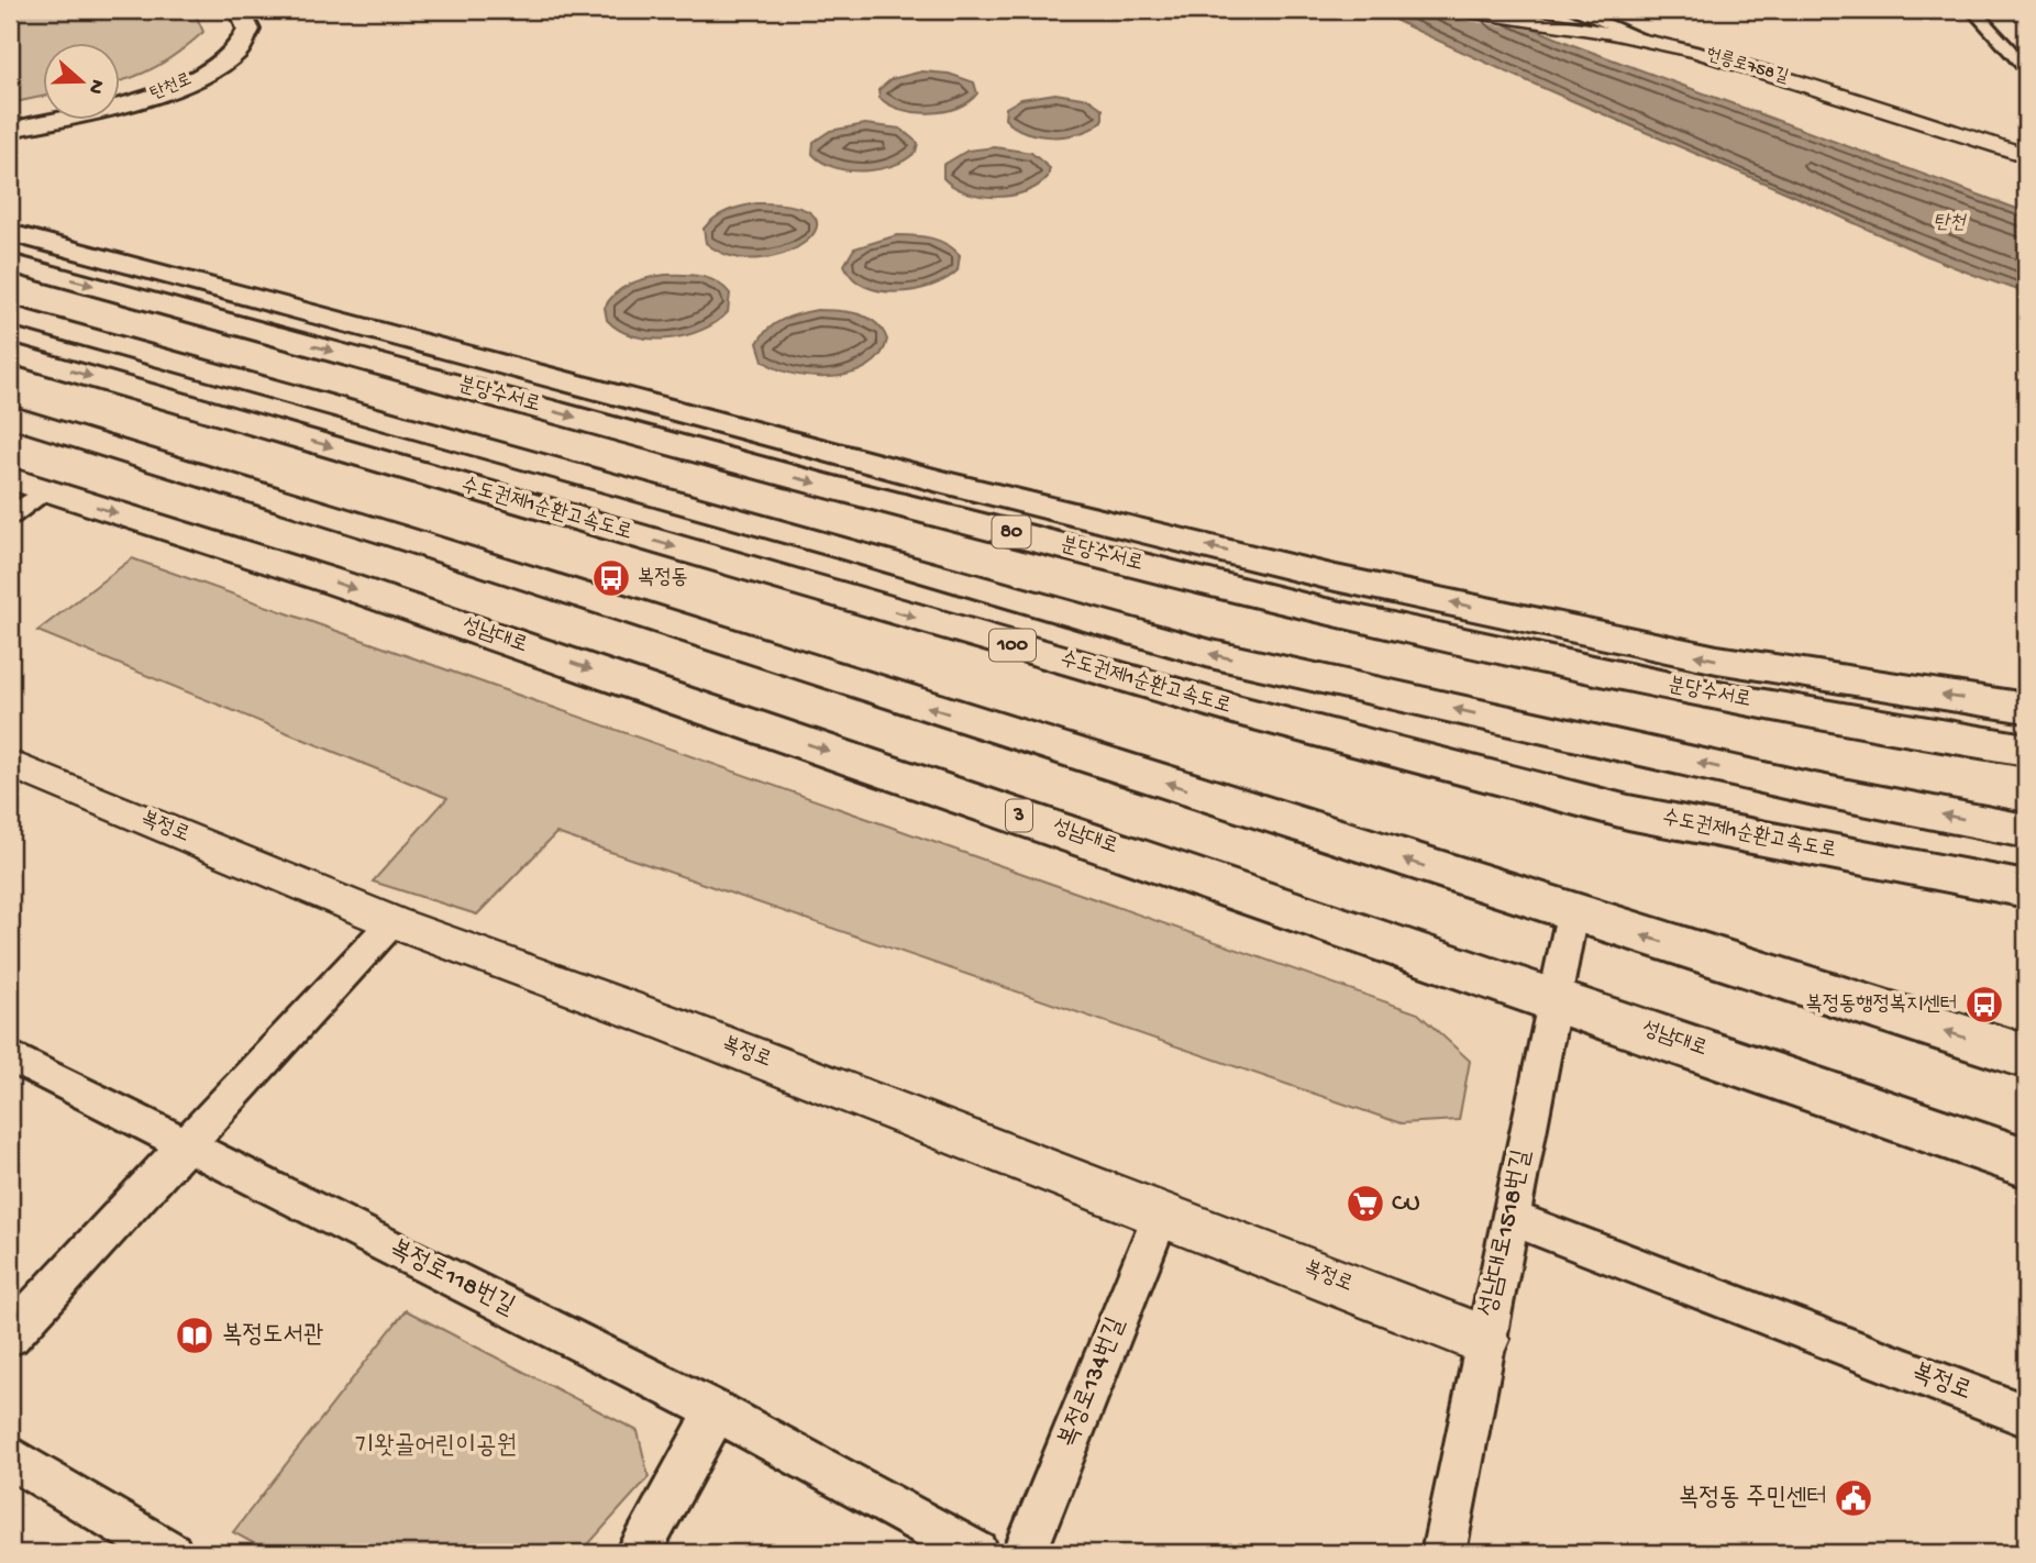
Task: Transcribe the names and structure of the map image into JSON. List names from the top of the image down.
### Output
{
  "streets": {
    "main road": [
      "탄천로",
      "분당수서로",
      "수도권제1순환고속도로",
      "80",
      "성남대로",
      "100",
      "3"
    ],
    "street": [
      "헌릉로758길",
      "복정로",
      "성남대로1518번길",
      "복정로118번길",
      "복정로134번길"
    ]
  },
  "crossings": [
    ["성남대로", "성남대로1518번길"],
    ["복정로", "성남대로1518번길"],
    ["복정로", "복정로134번길"]
  ],
  "water": ["탄천"],
  "parks": ["기왓골어린이공원"],
  "places": {
    "bus stop": ["복정동", "복정동행정복지센터"],
    "supermarket": ["CU"],
    "library": ["복정도서관"],
    "public building": ["복정동 주민센터"]
  },
  "north": "right"
}
